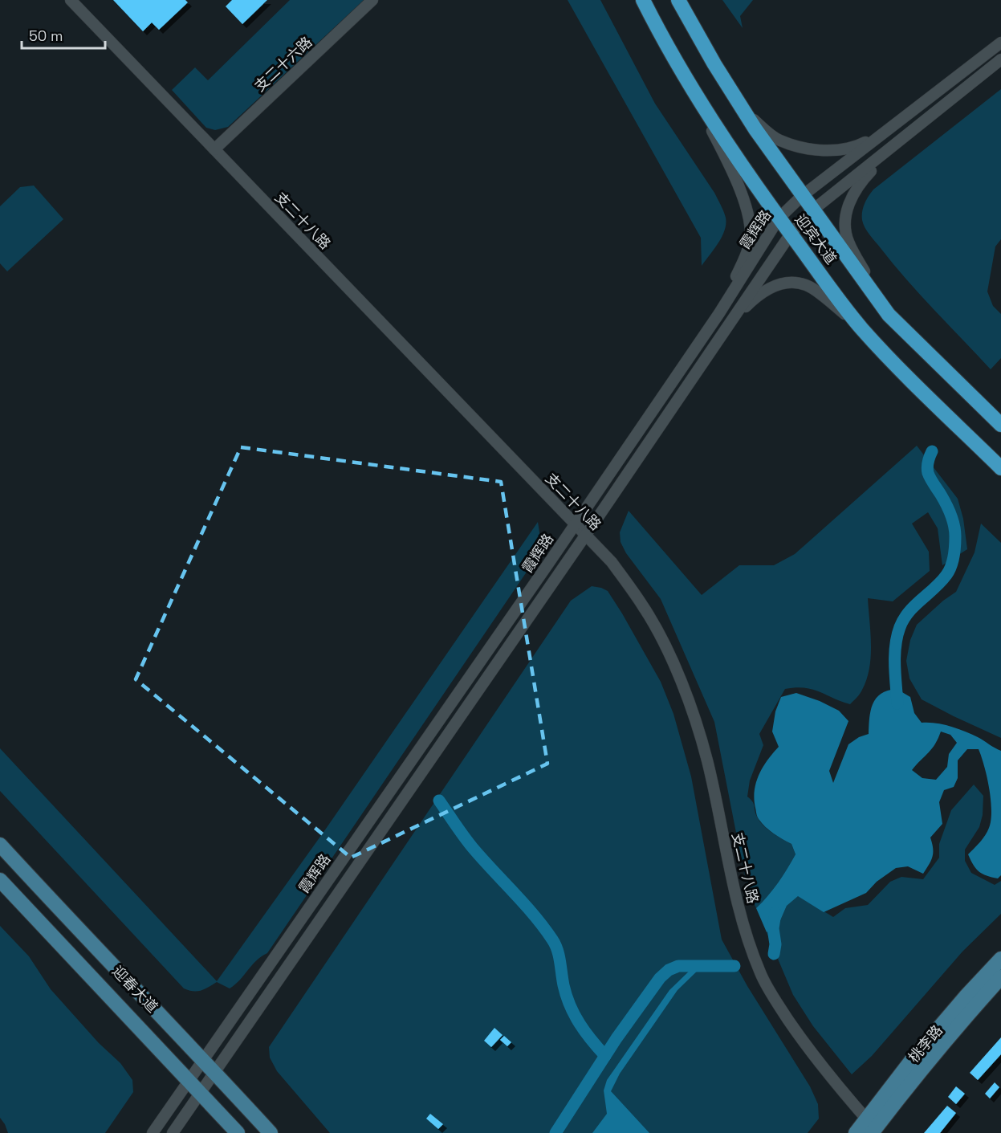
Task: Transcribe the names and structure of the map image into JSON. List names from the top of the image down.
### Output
{
  "streets": {
    "highway": ["迎宾大道"],
    "main road": ["迎春大道", "桃李路"],
    "street": ["支二十六路", "支二十八路", "霞辉路"]
  },
  "crossings": [
    ["支二十六路", "支二十八路"],
    ["支二十八路", "霞辉路"],
    ["支二十八路", "桃李路"],
    ["霞辉路", "迎宾大道"],
    ["霞辉路", "迎春大道"]
  ],
  "scale_bar": "50 m"
}
